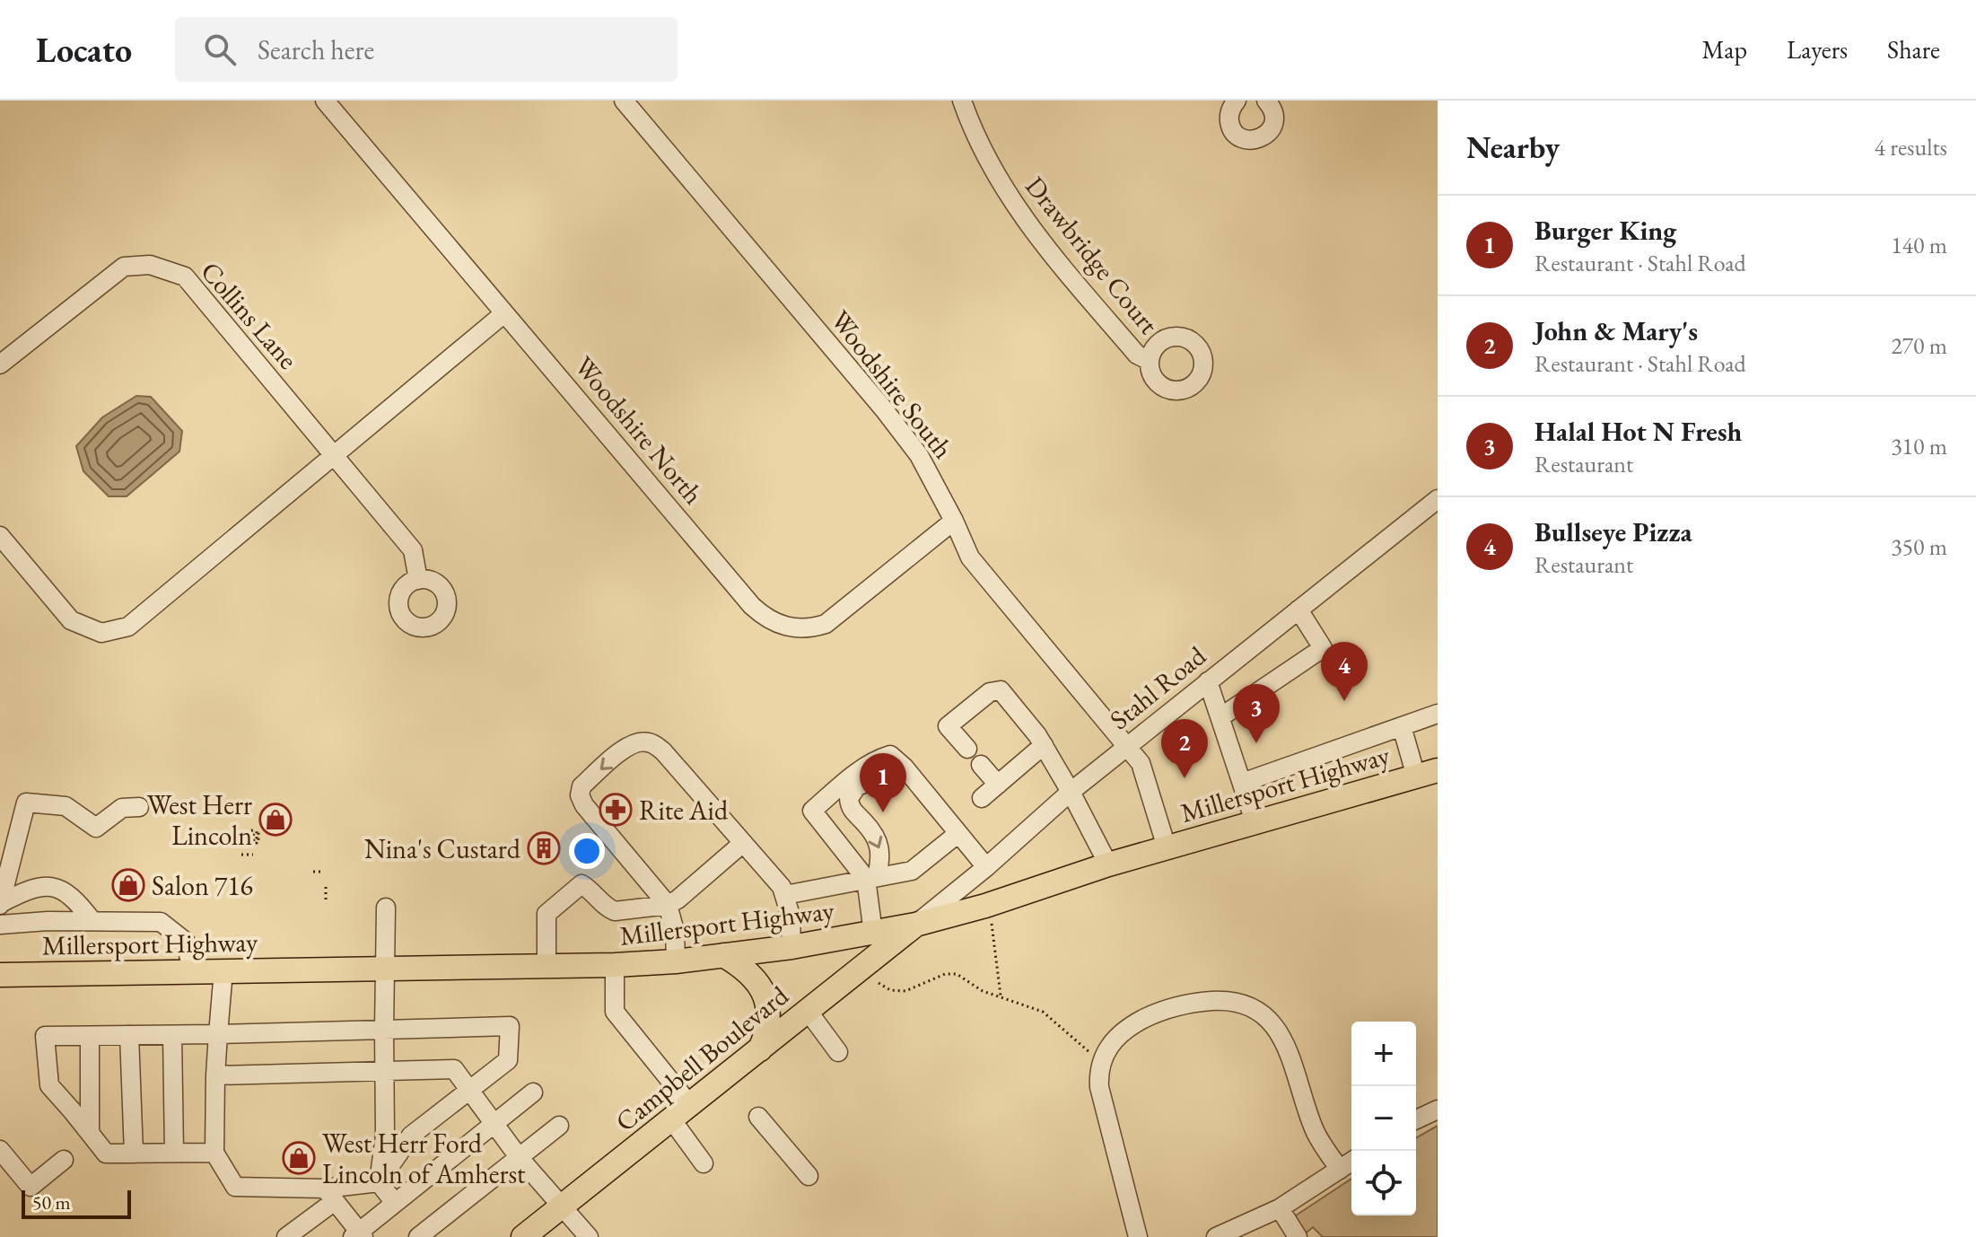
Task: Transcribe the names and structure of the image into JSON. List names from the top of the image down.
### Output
{
  "streets": {
    "main road": ["Millersport Highway", "Campbell Boulevard"],
    "street": [
      "Drawbridge Court",
      "Collins Lane",
      "Woodshire South",
      "Woodshire North",
      "Stahl Road"
    ]
  },
  "crossings": [
    ["Woodshire South", "Woodshire North"],
    ["Woodshire South", "Stahl Road"],
    ["Woodshire South", "Millersport Highway"],
    ["Stahl Road", "Millersport Highway"],
    ["Stahl Road", "Campbell Boulevard"],
    ["Millersport Highway", "Campbell Boulevard"]
  ],
  "places": {
    "pharmacy": ["Rite Aid"],
    "shop": ["West Herr Lincoln", "Salon 716", "West Herr Ford Lincoln of Amherst"],
    "building": ["Nina's Custard"]
  },
  "scale_bar": "50 m",
  "page": {
    "header": "Locato",
    "search": "Search here",
    "nav": ["Map", "Layers", "Share"],
    "heading": ["Nearby", "4 results"],
    "list": [
      {
        "mark": "1",
        "name": "Burger King",
        "note": "Restaurant · Stahl Road",
        "value": "140 m"
      },
      {
        "mark": "2",
        "name": "John & Mary's",
        "note": "Restaurant · Stahl Road",
        "value": "270 m"
      },
      {
        "mark": "3",
        "name": "Halal Hot N Fresh",
        "note": "Restaurant",
        "value": "310 m"
      },
      {
        "mark": "4",
        "name": "Bullseye Pizza",
        "note": "Restaurant",
        "value": "350 m"
      }
    ],
    "pins": [
      "4",
      "3",
      "2",
      "1"
    ],
    "map_buttons": ["+", "−"],
    "scale": "50 m"
  }
}
